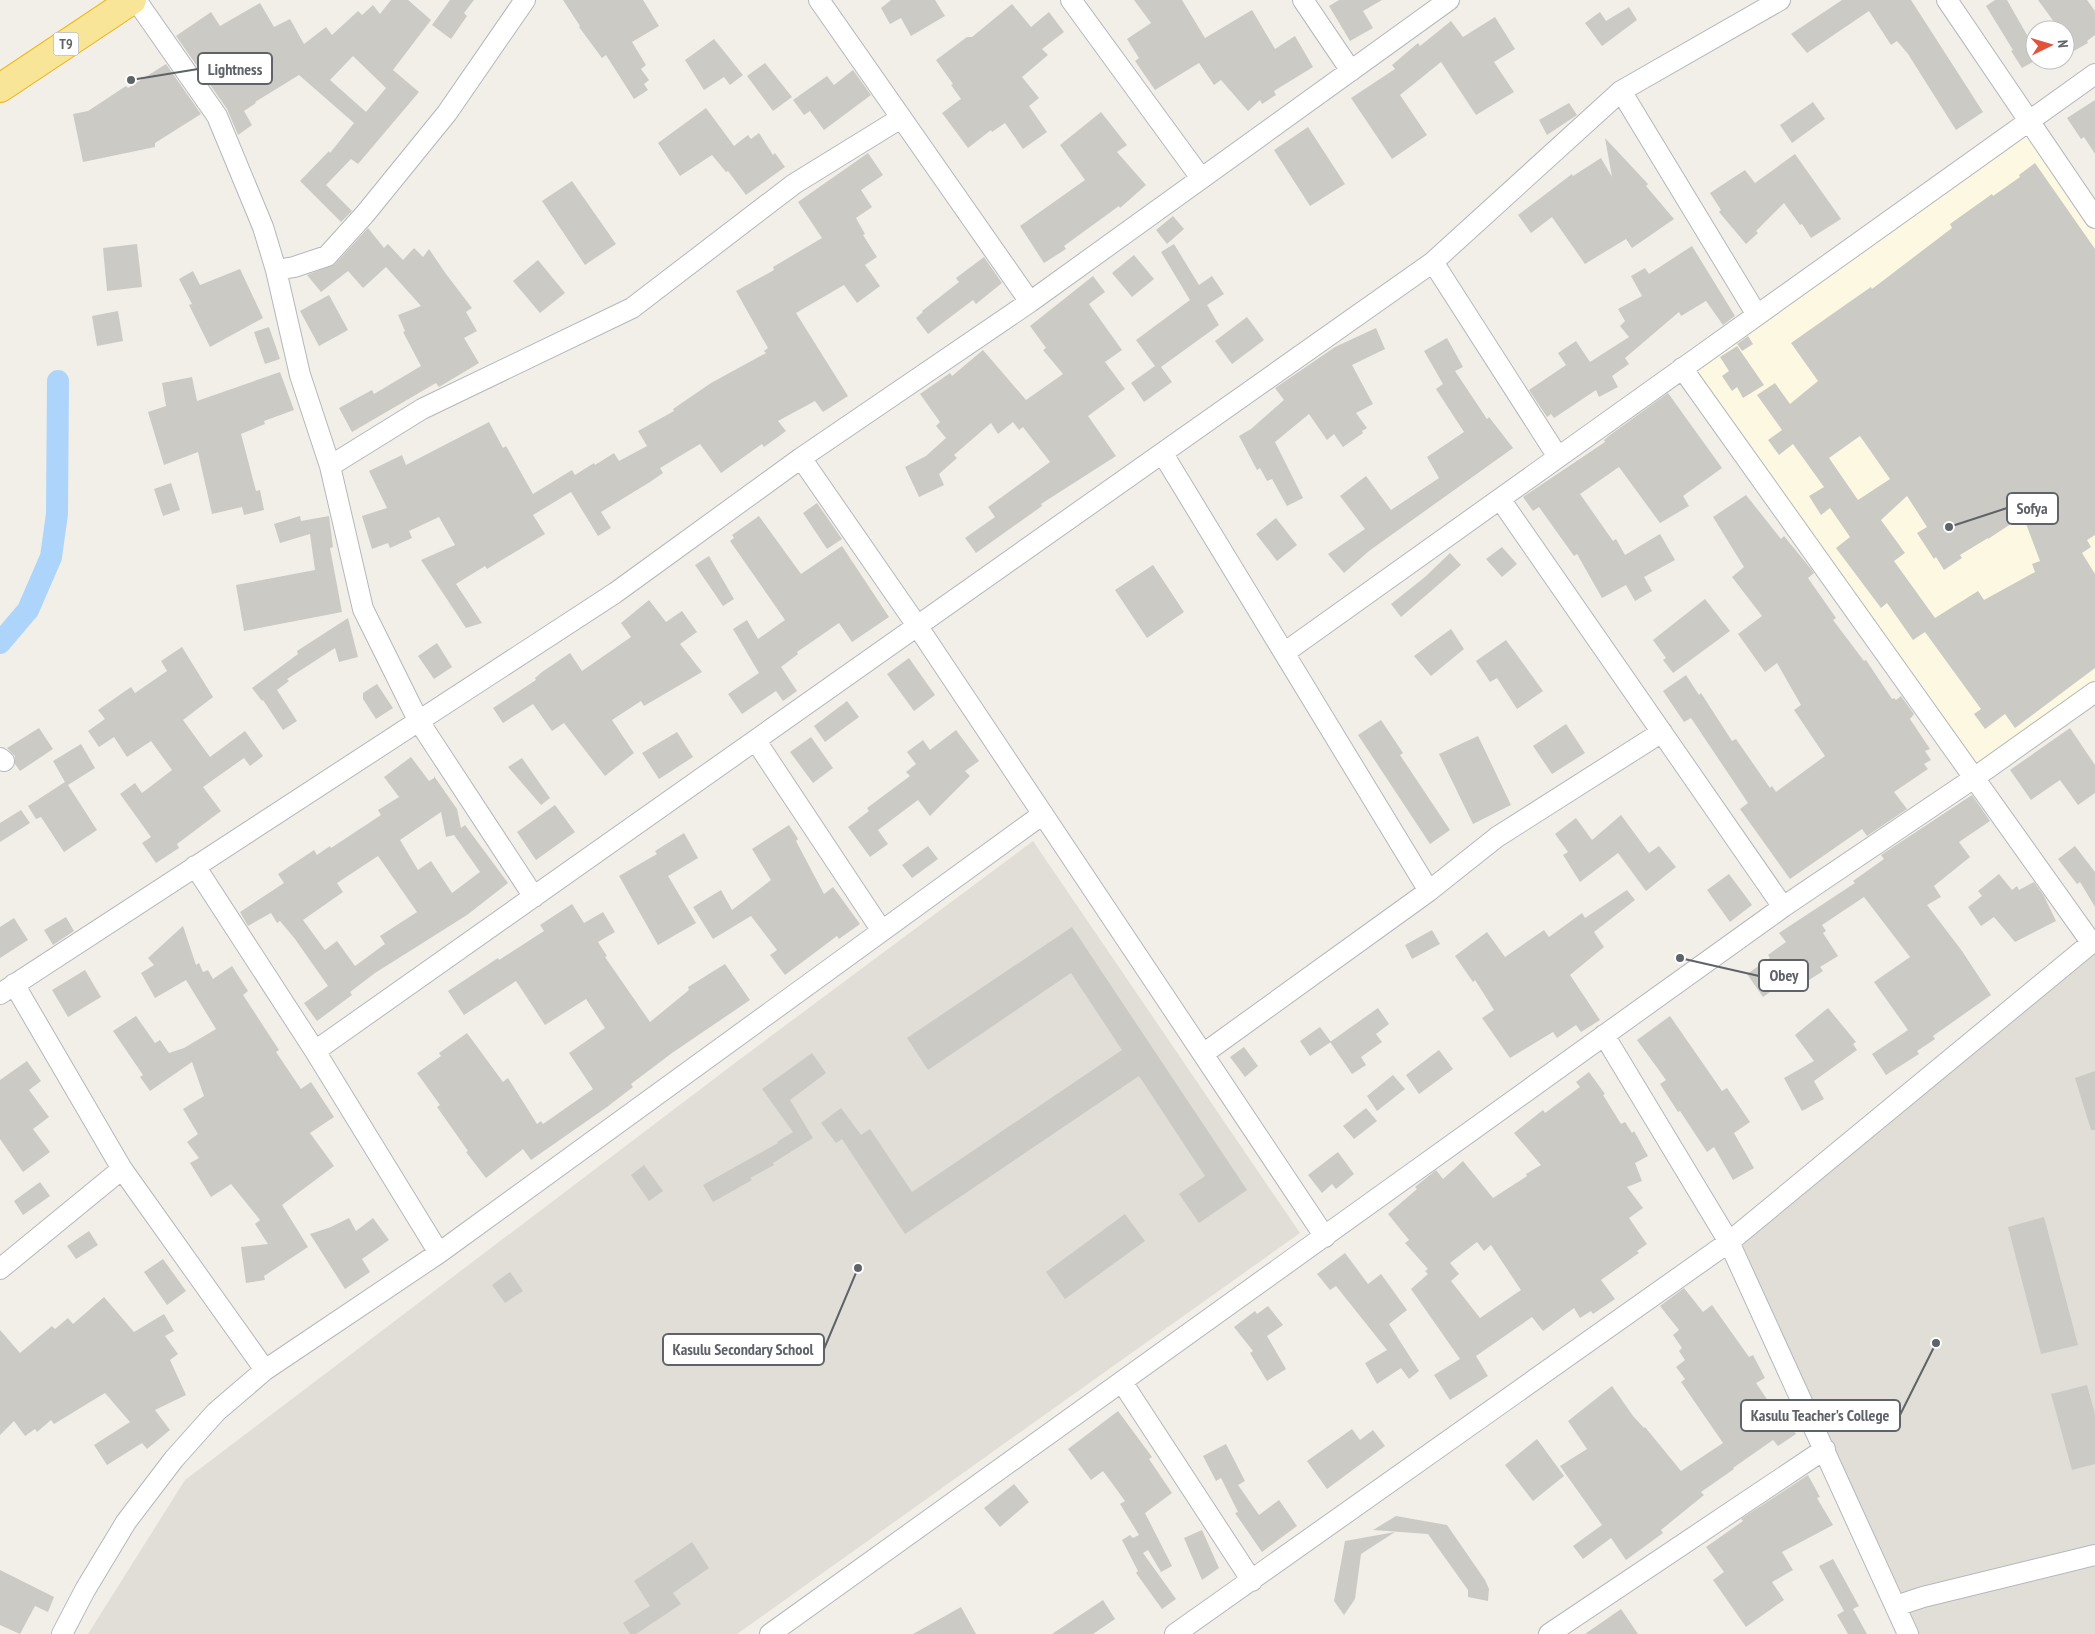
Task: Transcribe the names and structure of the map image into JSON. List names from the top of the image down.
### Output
{
  "streets": {
    "highway": ["T9"]
  },
  "places": [
    "Lightness",
    "Sofya",
    "Obey",
    "Kasulu Secondary School",
    "Kasulu Teacher's College"
  ],
  "north": "right"
}
